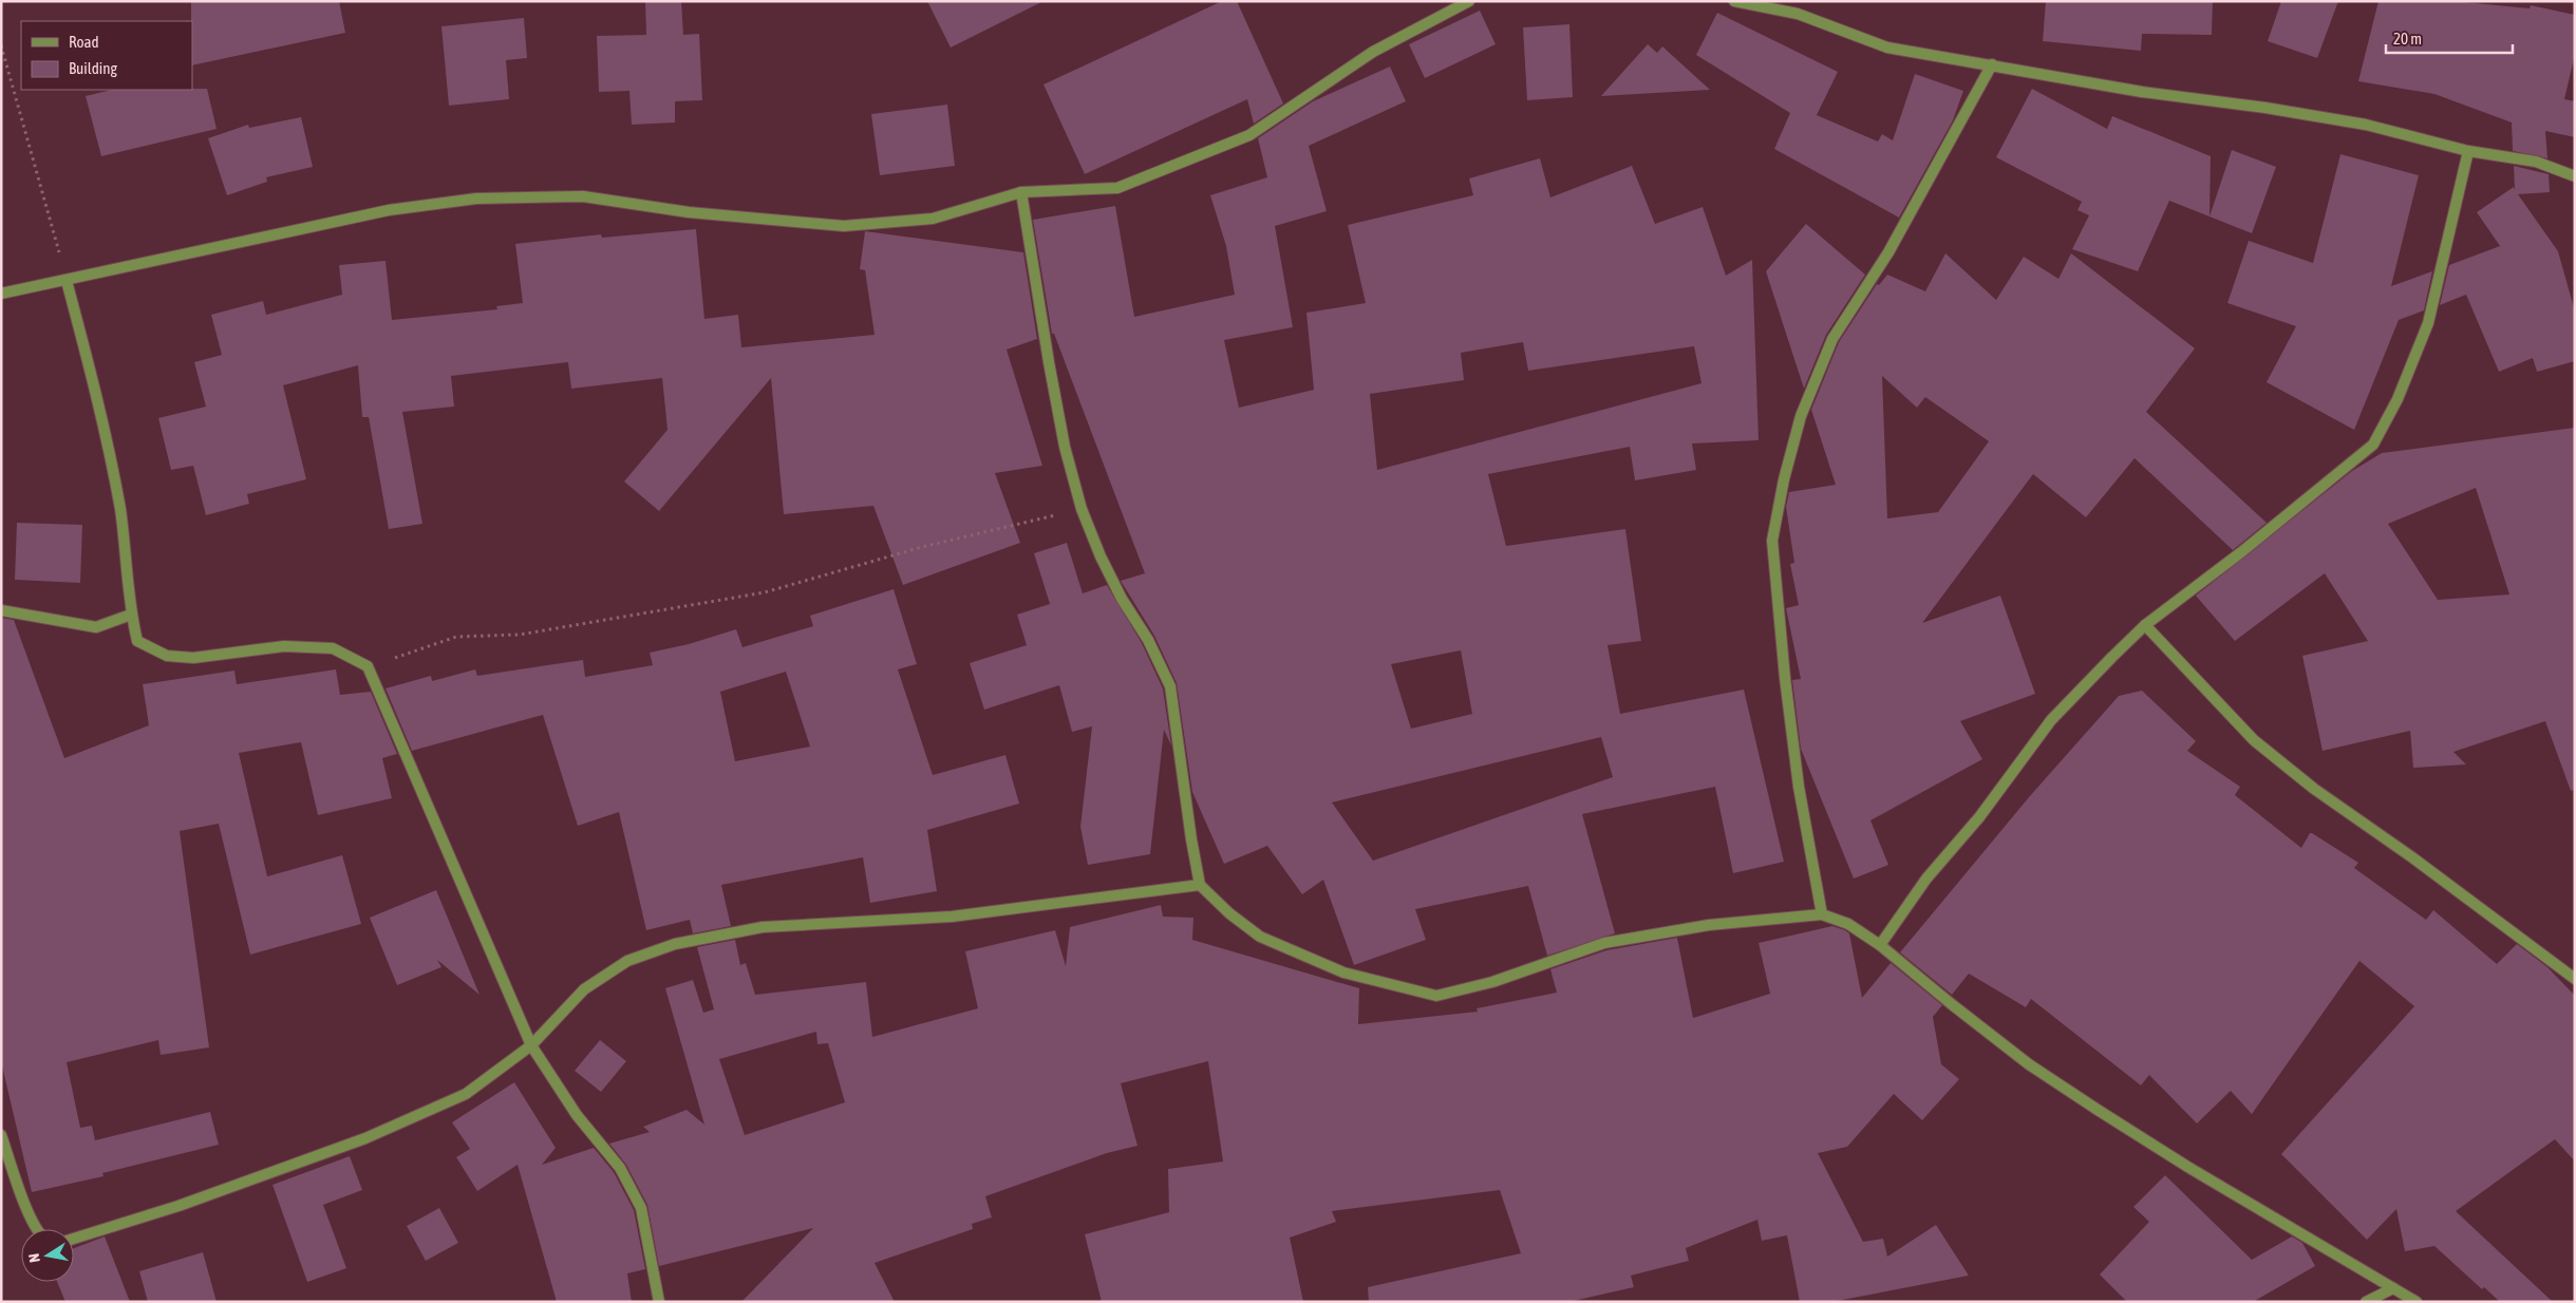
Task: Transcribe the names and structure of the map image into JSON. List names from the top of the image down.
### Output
{
  "legend": ["Road", "Building"],
  "scale_bar": "20 m",
  "north": "left"
}
